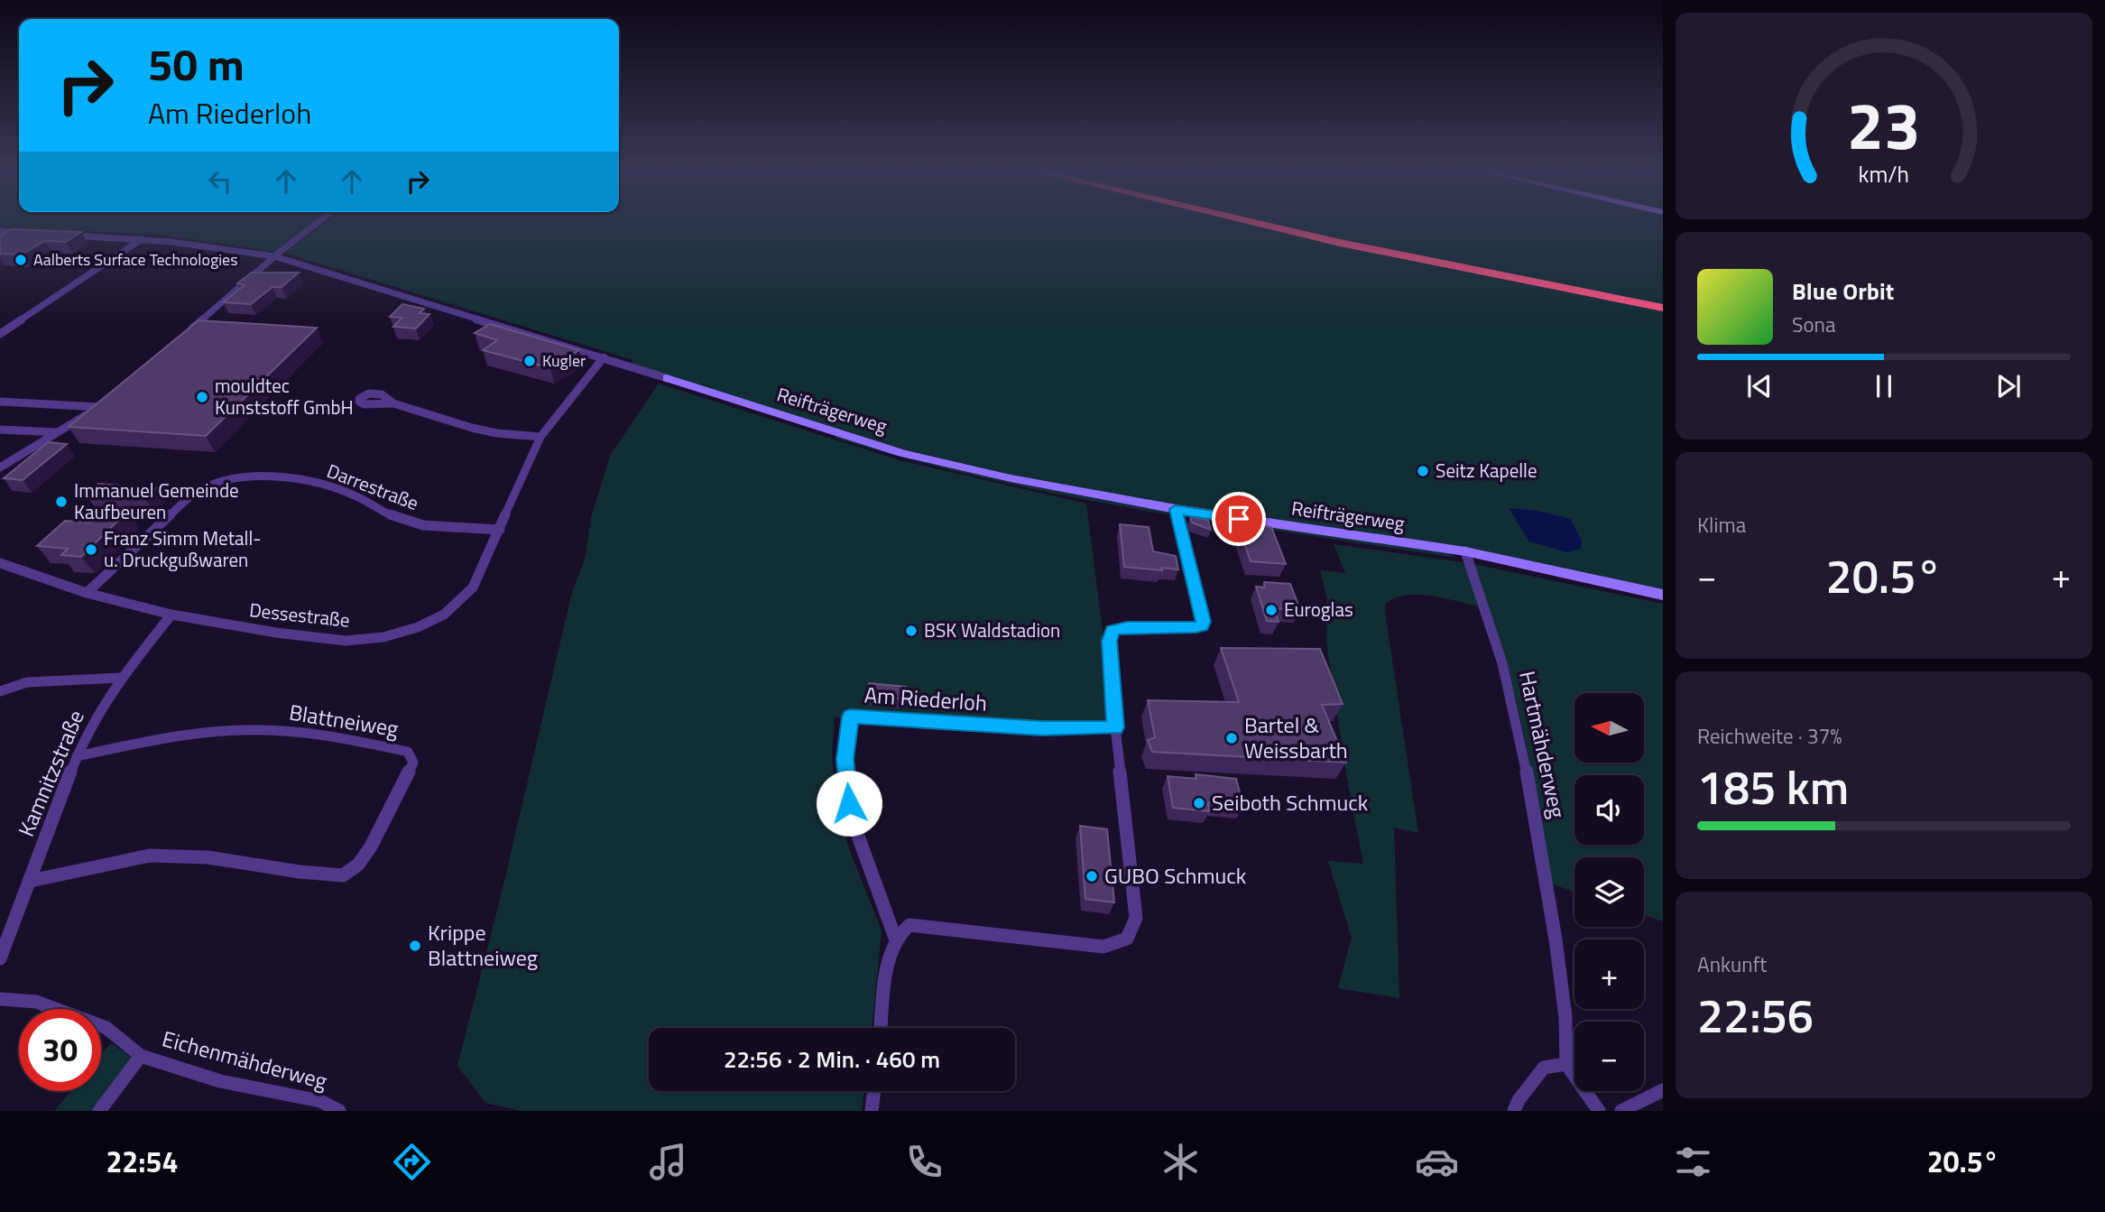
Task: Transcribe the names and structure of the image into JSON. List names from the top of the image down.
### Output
{
  "streets": {
    "street": [
      "Reifträgerweg",
      "Darrestraße",
      "Dessestraße",
      "Am Riederloh",
      "Blattneiweg",
      "Hartmähderweg",
      "Kamnitzstraße",
      "Eichenmähderweg"
    ]
  },
  "crossings": [
    ["Reifträgerweg", "Dessestraße"],
    ["Reifträgerweg", "Hartmähderweg"],
    ["Darrestraße", "Dessestraße"],
    ["Dessestraße", "Kamnitzstraße"],
    ["Blattneiweg", "Kamnitzstraße"]
  ],
  "places": [
    "Aalberts Surface Technologies",
    "Kugler",
    "mouldtec Kunststoff GmbH",
    "Seitz Kapelle",
    "Immanuel Gemeinde Kaufbeuren",
    "Franz Simm Metall- u. Druckgußwaren",
    "Euroglas",
    "BSK Waldstadion",
    "Bartel & Weissbarth",
    "Seiboth Schmuck",
    "GUBO Schmuck",
    "Krippe Blattneiweg"
  ],
  "north": "left",
  "page": {
    "turn": ["50 m", "Am Riederloh"],
    "song": ["Blue Orbit", "Sona"],
    "tile": [
      "Klima",
      ["Reichweite · 37%", "185 km"],
      ["Ankunft", "22:56"]
    ],
    "heat": ["−", "20.5°", "+"],
    "map_buttons": ["+", "−"],
    "limit": "30",
    "trip": "22:56 · 2 Min. · 460 m",
    "tabs": ["22:54", "20.5°"],
    "gauge": ["23", "km/h"]
  }
}
